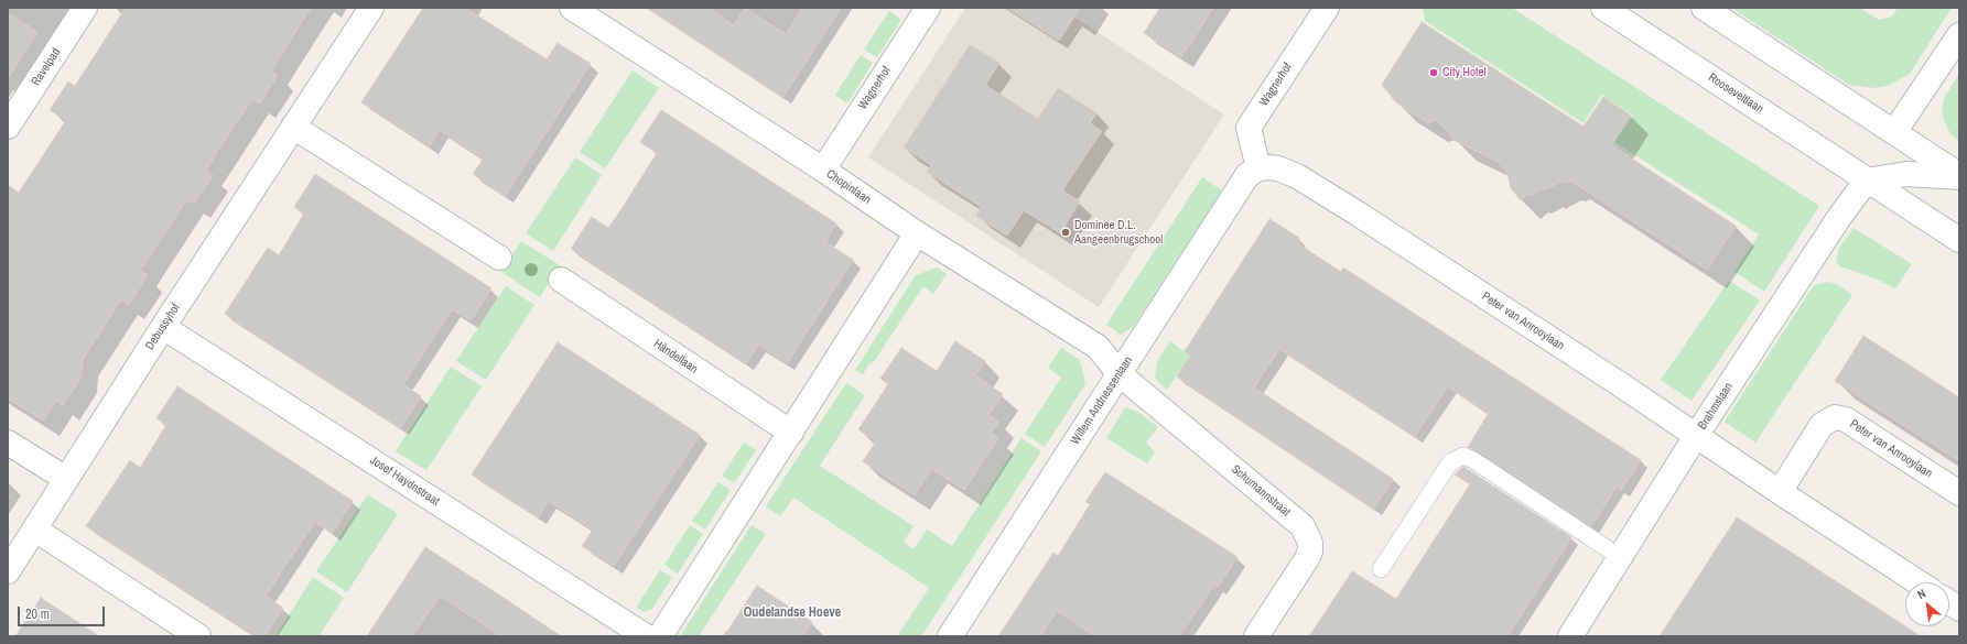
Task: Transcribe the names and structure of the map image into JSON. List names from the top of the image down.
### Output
{
  "streets": {
    "street": [
      "Ravelpad",
      "Wagnerhof",
      "Rooseveltlaan",
      "Chopinlaan",
      "Peter van Anrooylaan",
      "Debussyhof",
      "Händellaan",
      "Willem Andriessenlaan",
      "Brahmslaan",
      "Josef Haydnstraat",
      "Schumannstraat"
    ]
  },
  "crossings": [
    ["Wagnerhof", "Chopinlaan"],
    ["Wagnerhof", "Peter van Anrooylaan"],
    ["Wagnerhof", "Willem Andriessenlaan"],
    ["Rooseveltlaan", "Brahmslaan"],
    ["Chopinlaan", "Willem Andriessenlaan"],
    ["Chopinlaan", "Schumannstraat"],
    ["Peter van Anrooylaan", "Willem Andriessenlaan"],
    ["Peter van Anrooylaan", "Brahmslaan"],
    ["Debussyhof", "Josef Haydnstraat"],
    ["Willem Andriessenlaan", "Schumannstraat"]
  ],
  "districts": ["Oudelandse Hoeve"],
  "places": ["City Hotel", "Dominee D.L. Aangeenbrugschool"],
  "scale_bar": "20 m",
  "north": "top left"
}
